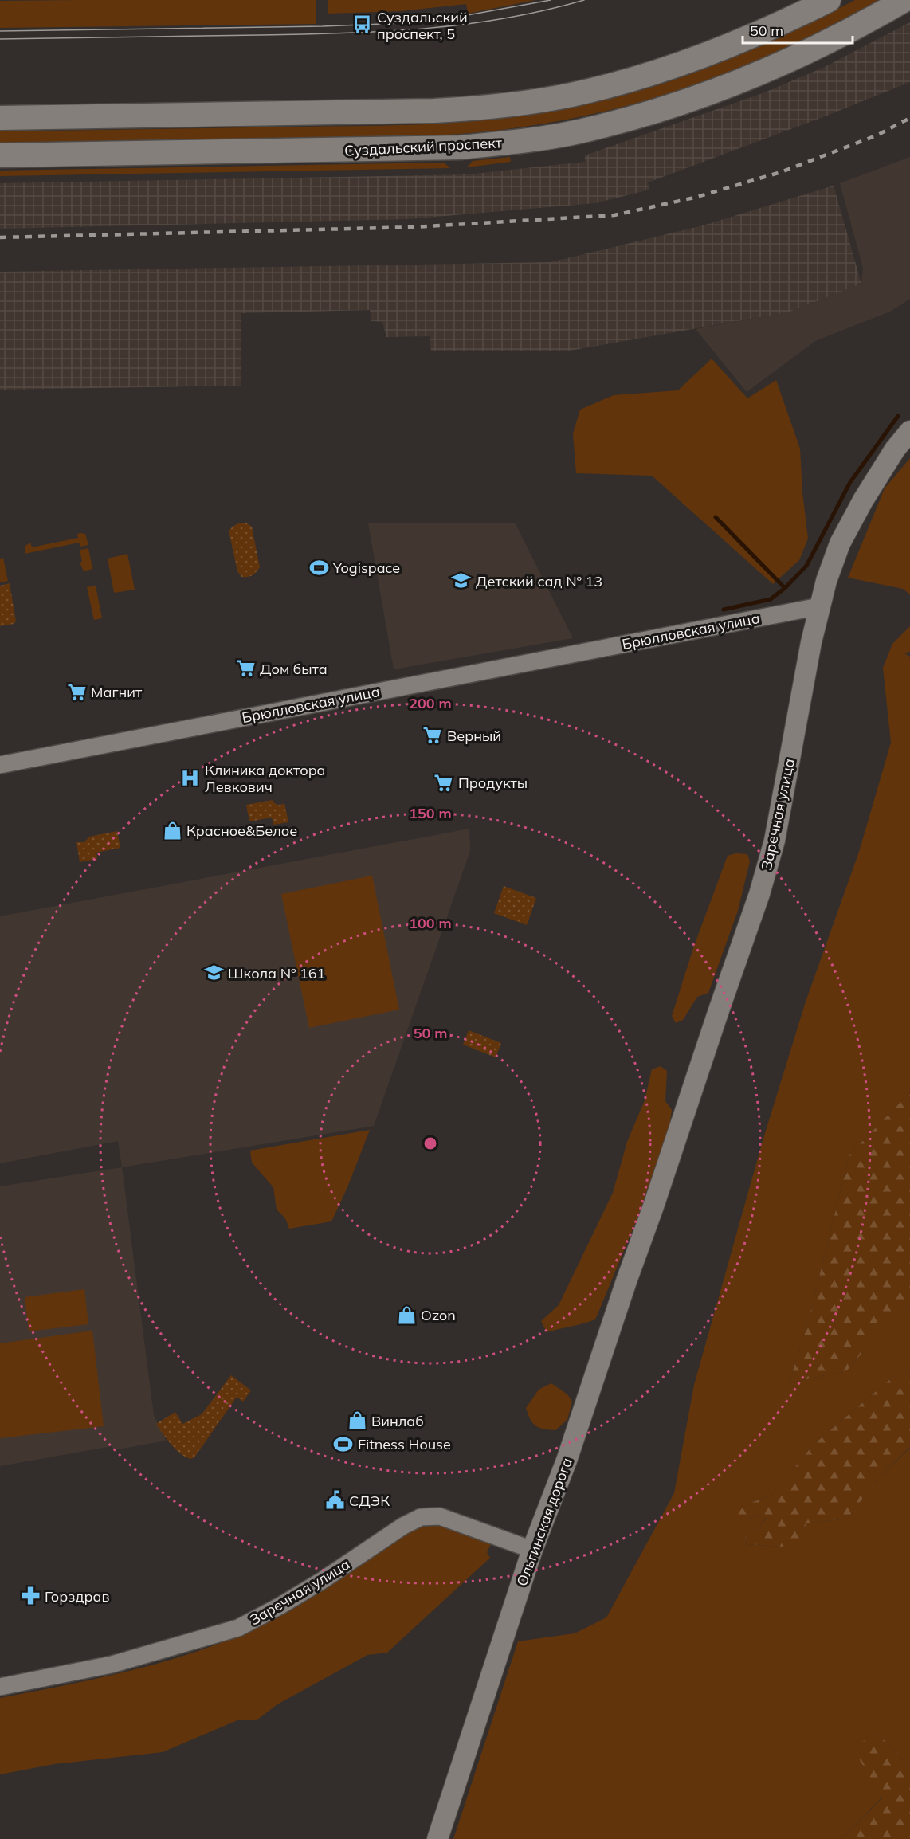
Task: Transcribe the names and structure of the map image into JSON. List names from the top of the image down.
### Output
{
  "streets": {
    "main road": ["Суздальский проспект"],
    "street": ["Брюлловская улица", "Заречная улица", "Ольгинская дорога"]
  },
  "crossings": [
    ["Брюлловская улица", "Заречная улица"],
    ["Заречная улица", "Ольгинская дорога"]
  ],
  "places": {
    "bus stop": ["Суздальский проспект, 5"],
    "sports": ["Yogispace", "Fitness House"],
    "school or university": ["Детский сад № 13", "Школа № 161"],
    "supermarket": [
      "Дом быта",
      "Магнит",
      "Верный",
      "Продукты"
    ],
    "hospital": ["Клиника доктора Левкович"],
    "shop": ["Красное&Белое", "Ozon", "Винлаб"],
    "public building": ["СДЭК"],
    "pharmacy": ["Горздрав"]
  },
  "scale_bar": "50 m",
  "rings": [
    "200 m",
    "150 m",
    "100 m",
    "50 m"
  ]
}
